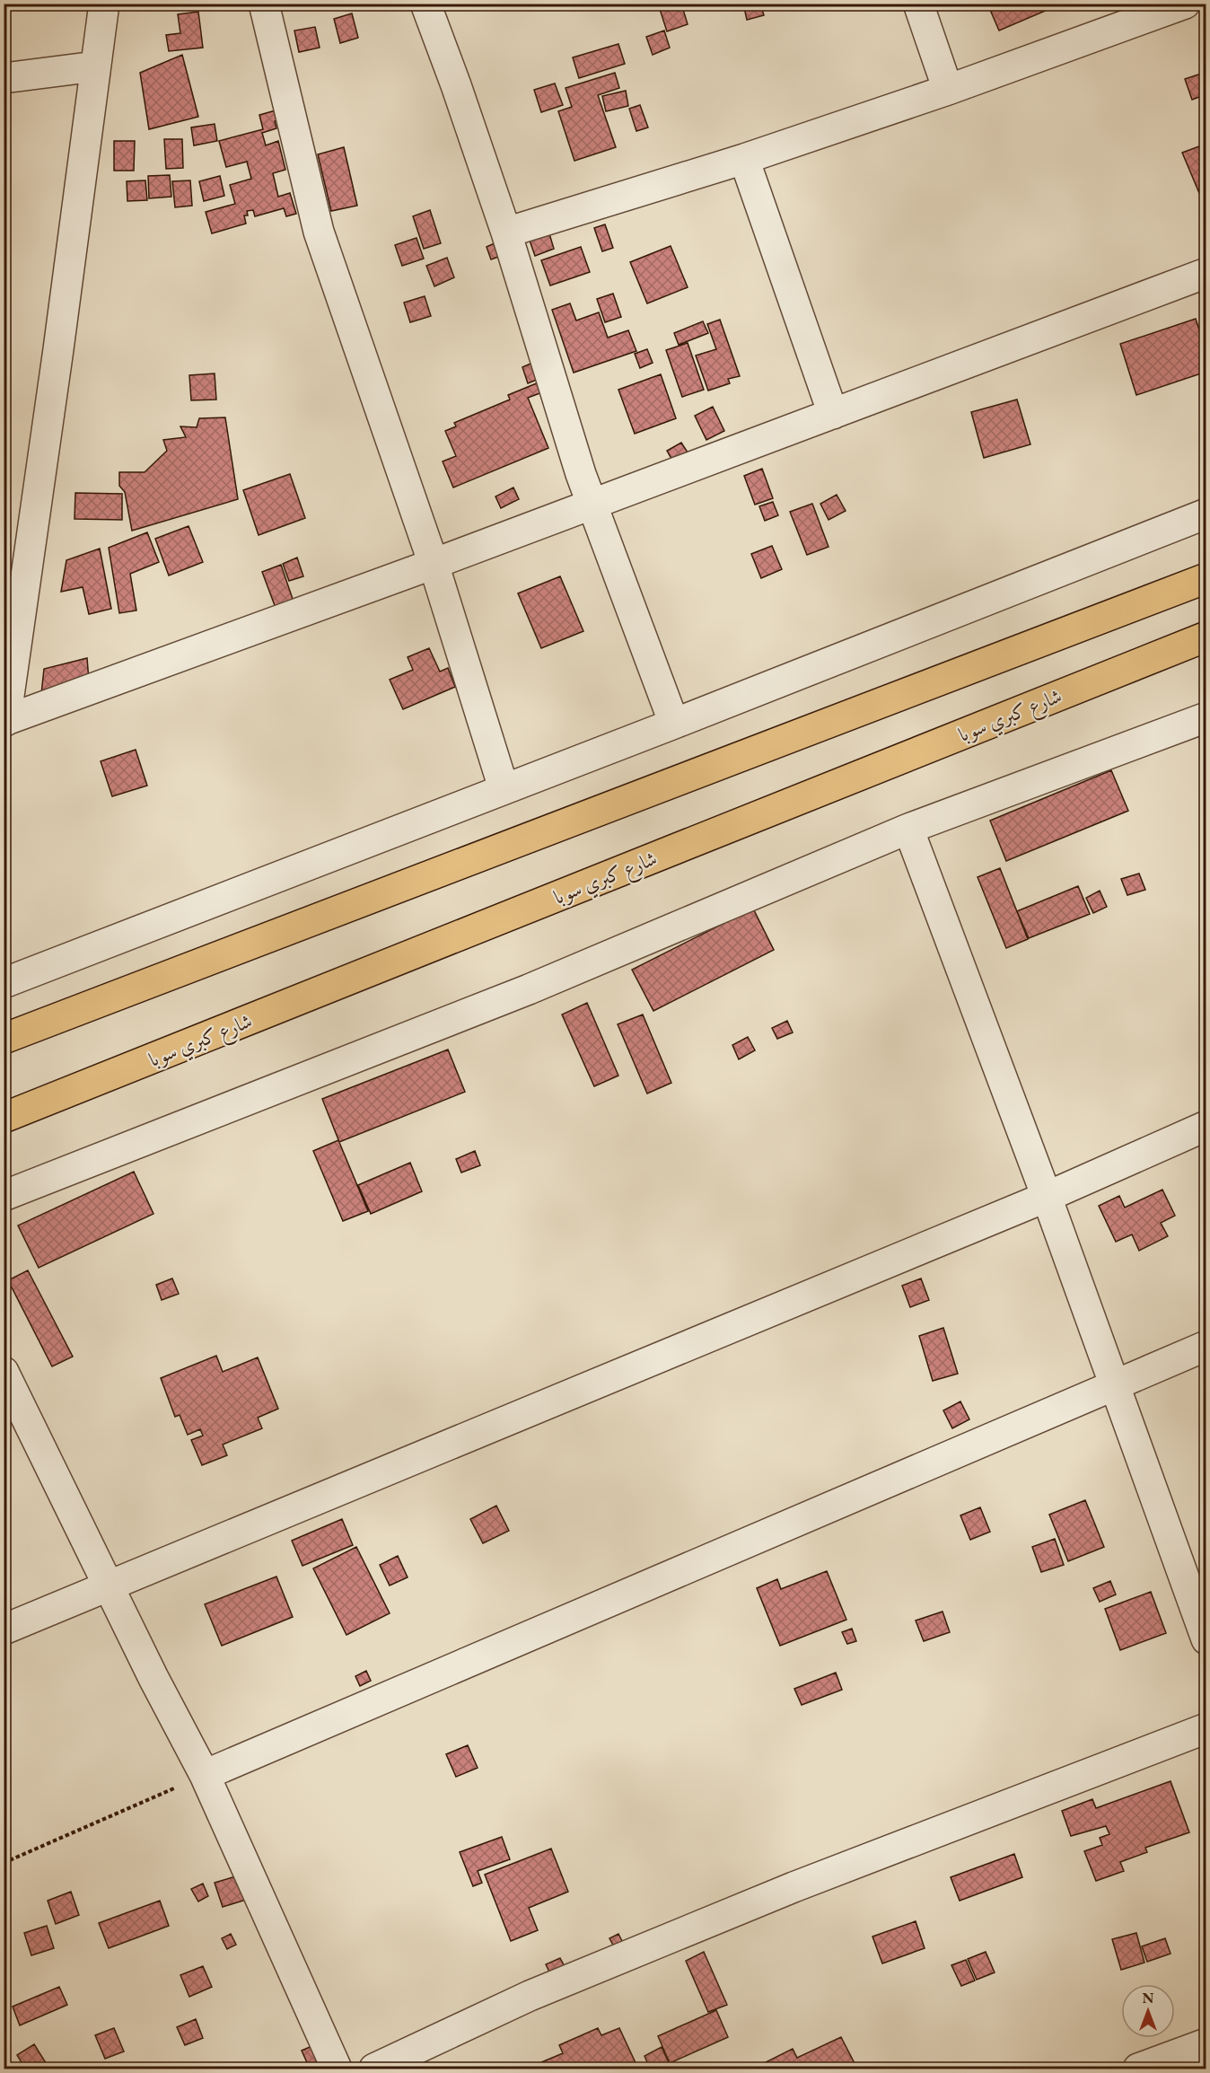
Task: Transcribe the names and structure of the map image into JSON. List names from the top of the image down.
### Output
{
  "streets": {
    "highway": ["شارع كبري سوبا"]
  },
  "north": "top"
}
